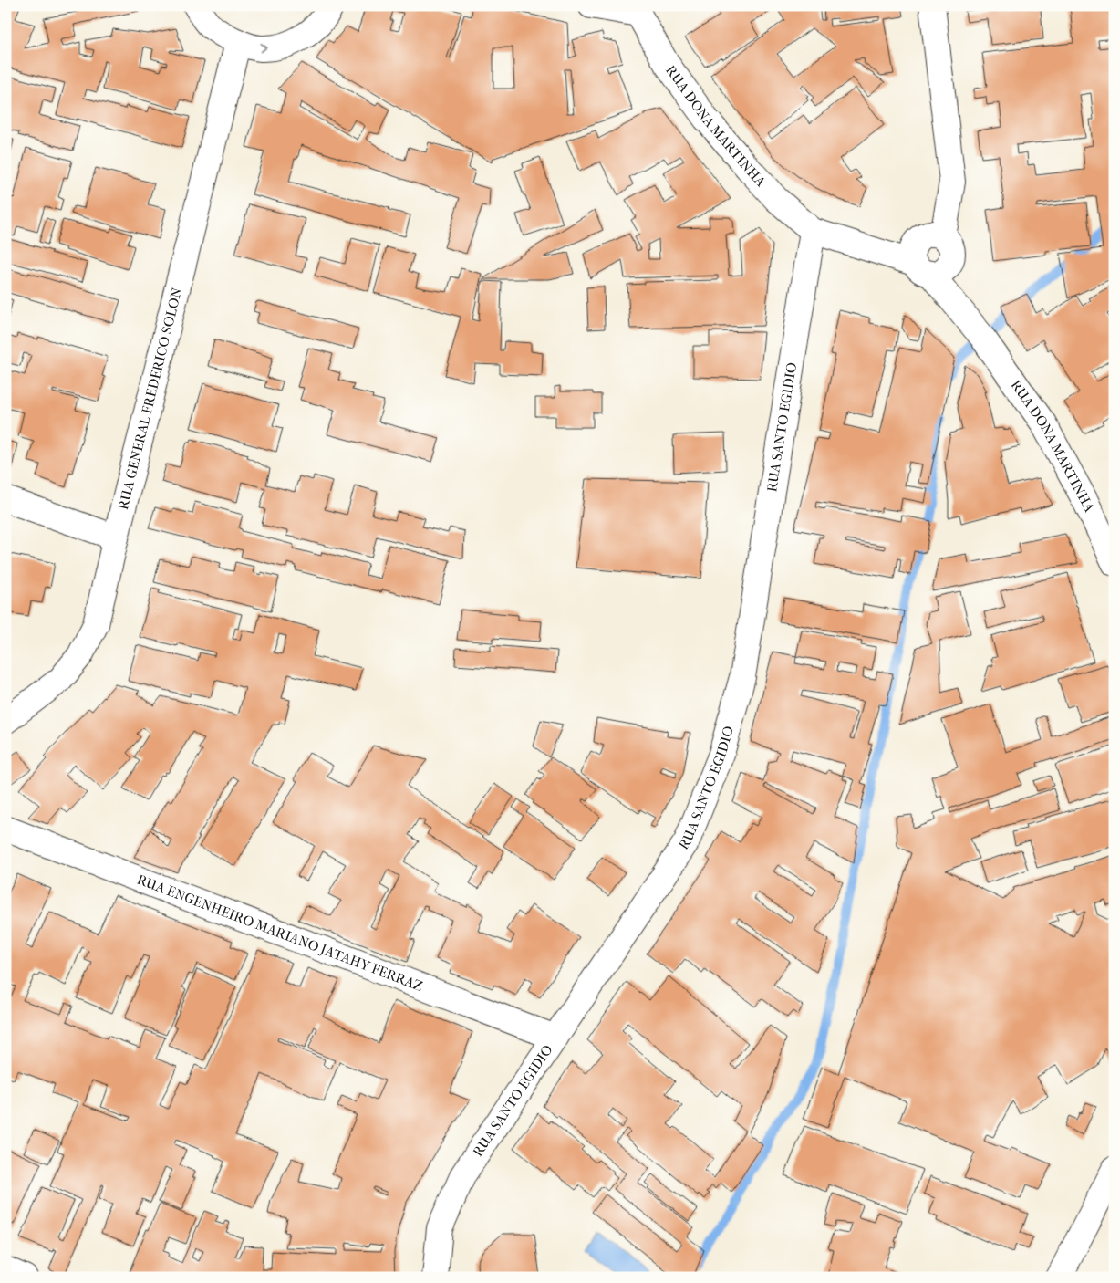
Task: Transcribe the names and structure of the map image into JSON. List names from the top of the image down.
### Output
{
  "streets": {
    "street": [
      "RUA DONA MARTINHA",
      "RUA GENERAL FREDERICO SOLON",
      "RUA SANTO EGIDIO",
      "RUA ENGENHEIRO MARIANO JATAHY FERRAZ"
    ]
  },
  "crossings": [
    ["RUA DONA MARTINHA", "RUA SANTO EGIDIO"],
    ["RUA SANTO EGIDIO", "RUA ENGENHEIRO MARIANO JATAHY FERRAZ"]
  ]
}
